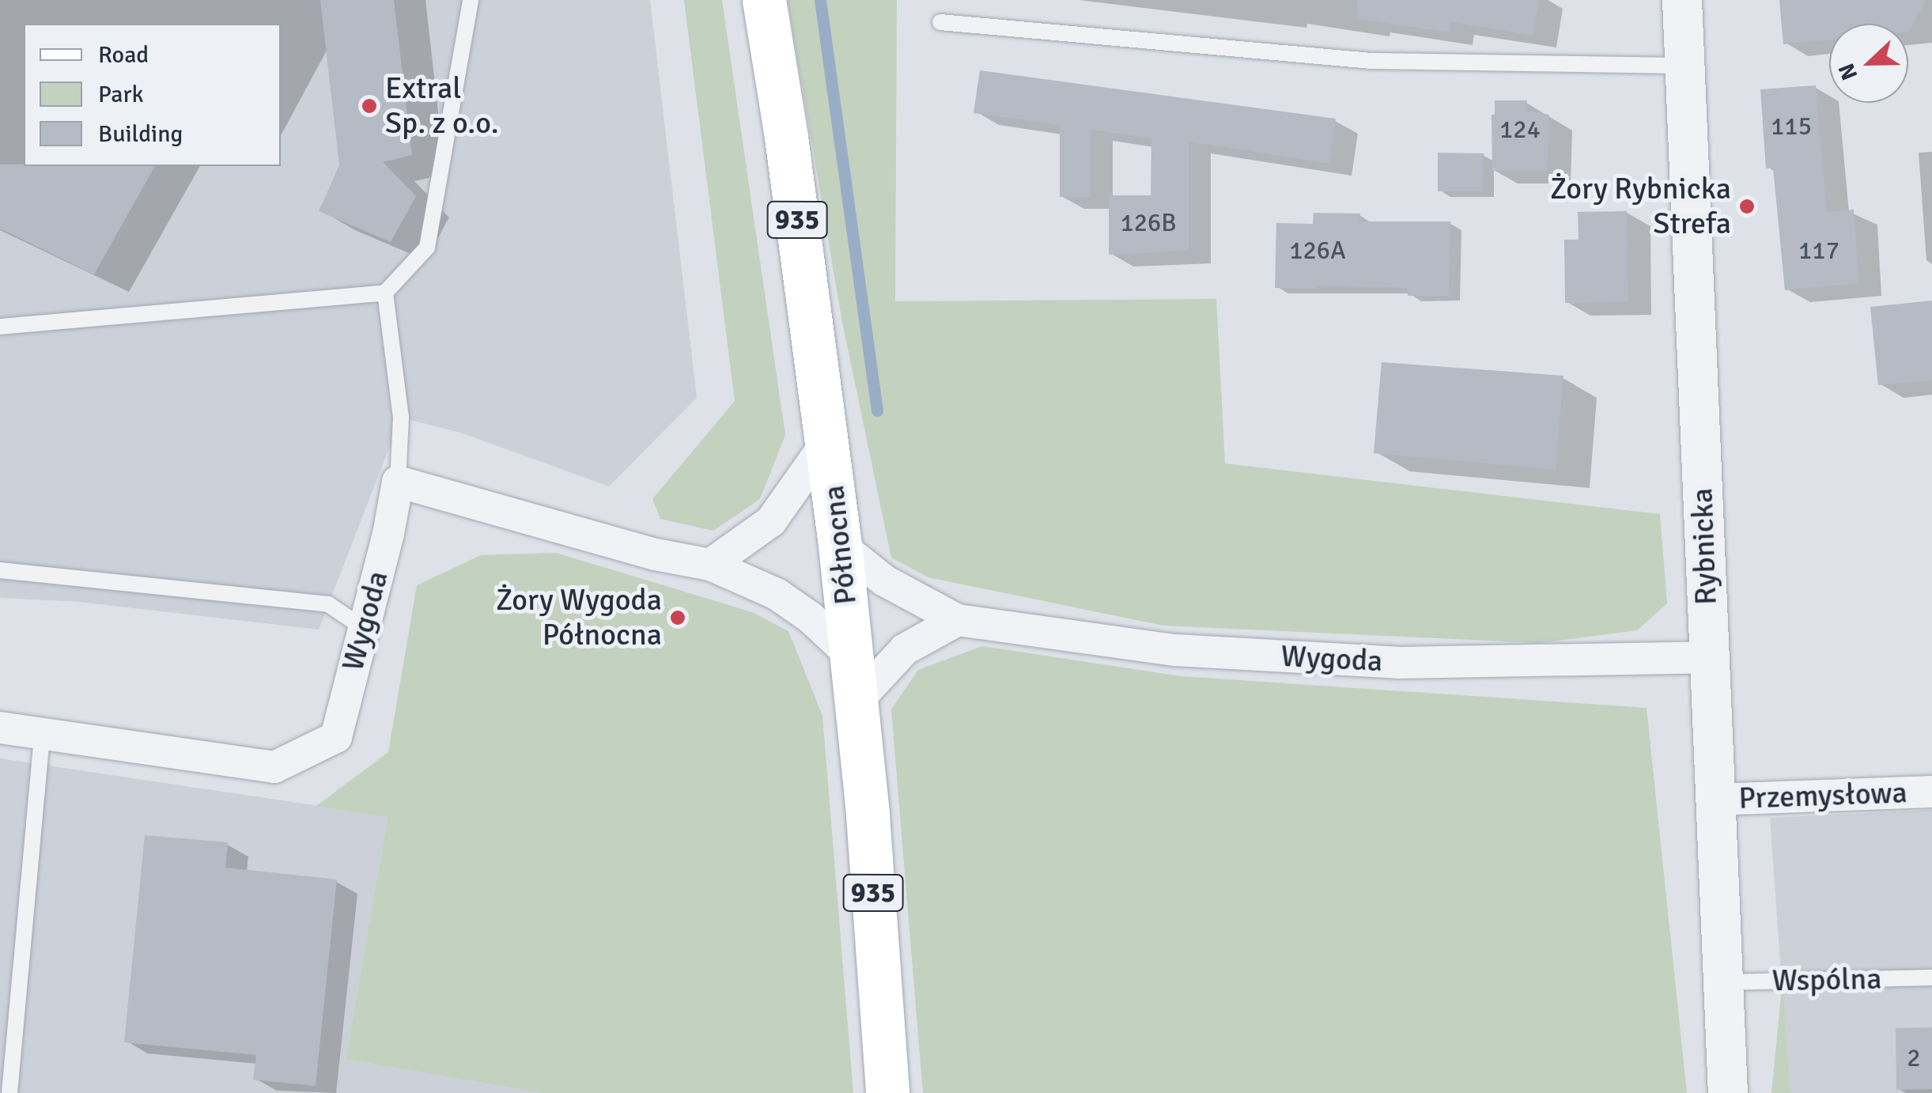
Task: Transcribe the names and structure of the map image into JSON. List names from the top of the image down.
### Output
{
  "streets": {
    "main road": ["935", "Północna"],
    "street": ["Rybnicka", "Wygoda", "Przemysłowa"],
    "lane": ["Wspólna"]
  },
  "crossings": [
    ["Rybnicka", "Wygoda"],
    ["Rybnicka", "Przemysłowa"],
    ["Rybnicka", "Wspólna"]
  ],
  "places": ["Extral Sp. z o.o.", "Żory Rybnicka Strefa", "Żory Wygoda Północna"],
  "house_numbers": [
    "115",
    "124",
    "126B",
    "126A",
    "117",
    "2"
  ],
  "legend": ["Road", "Park", "Building"],
  "north": "left"
}
